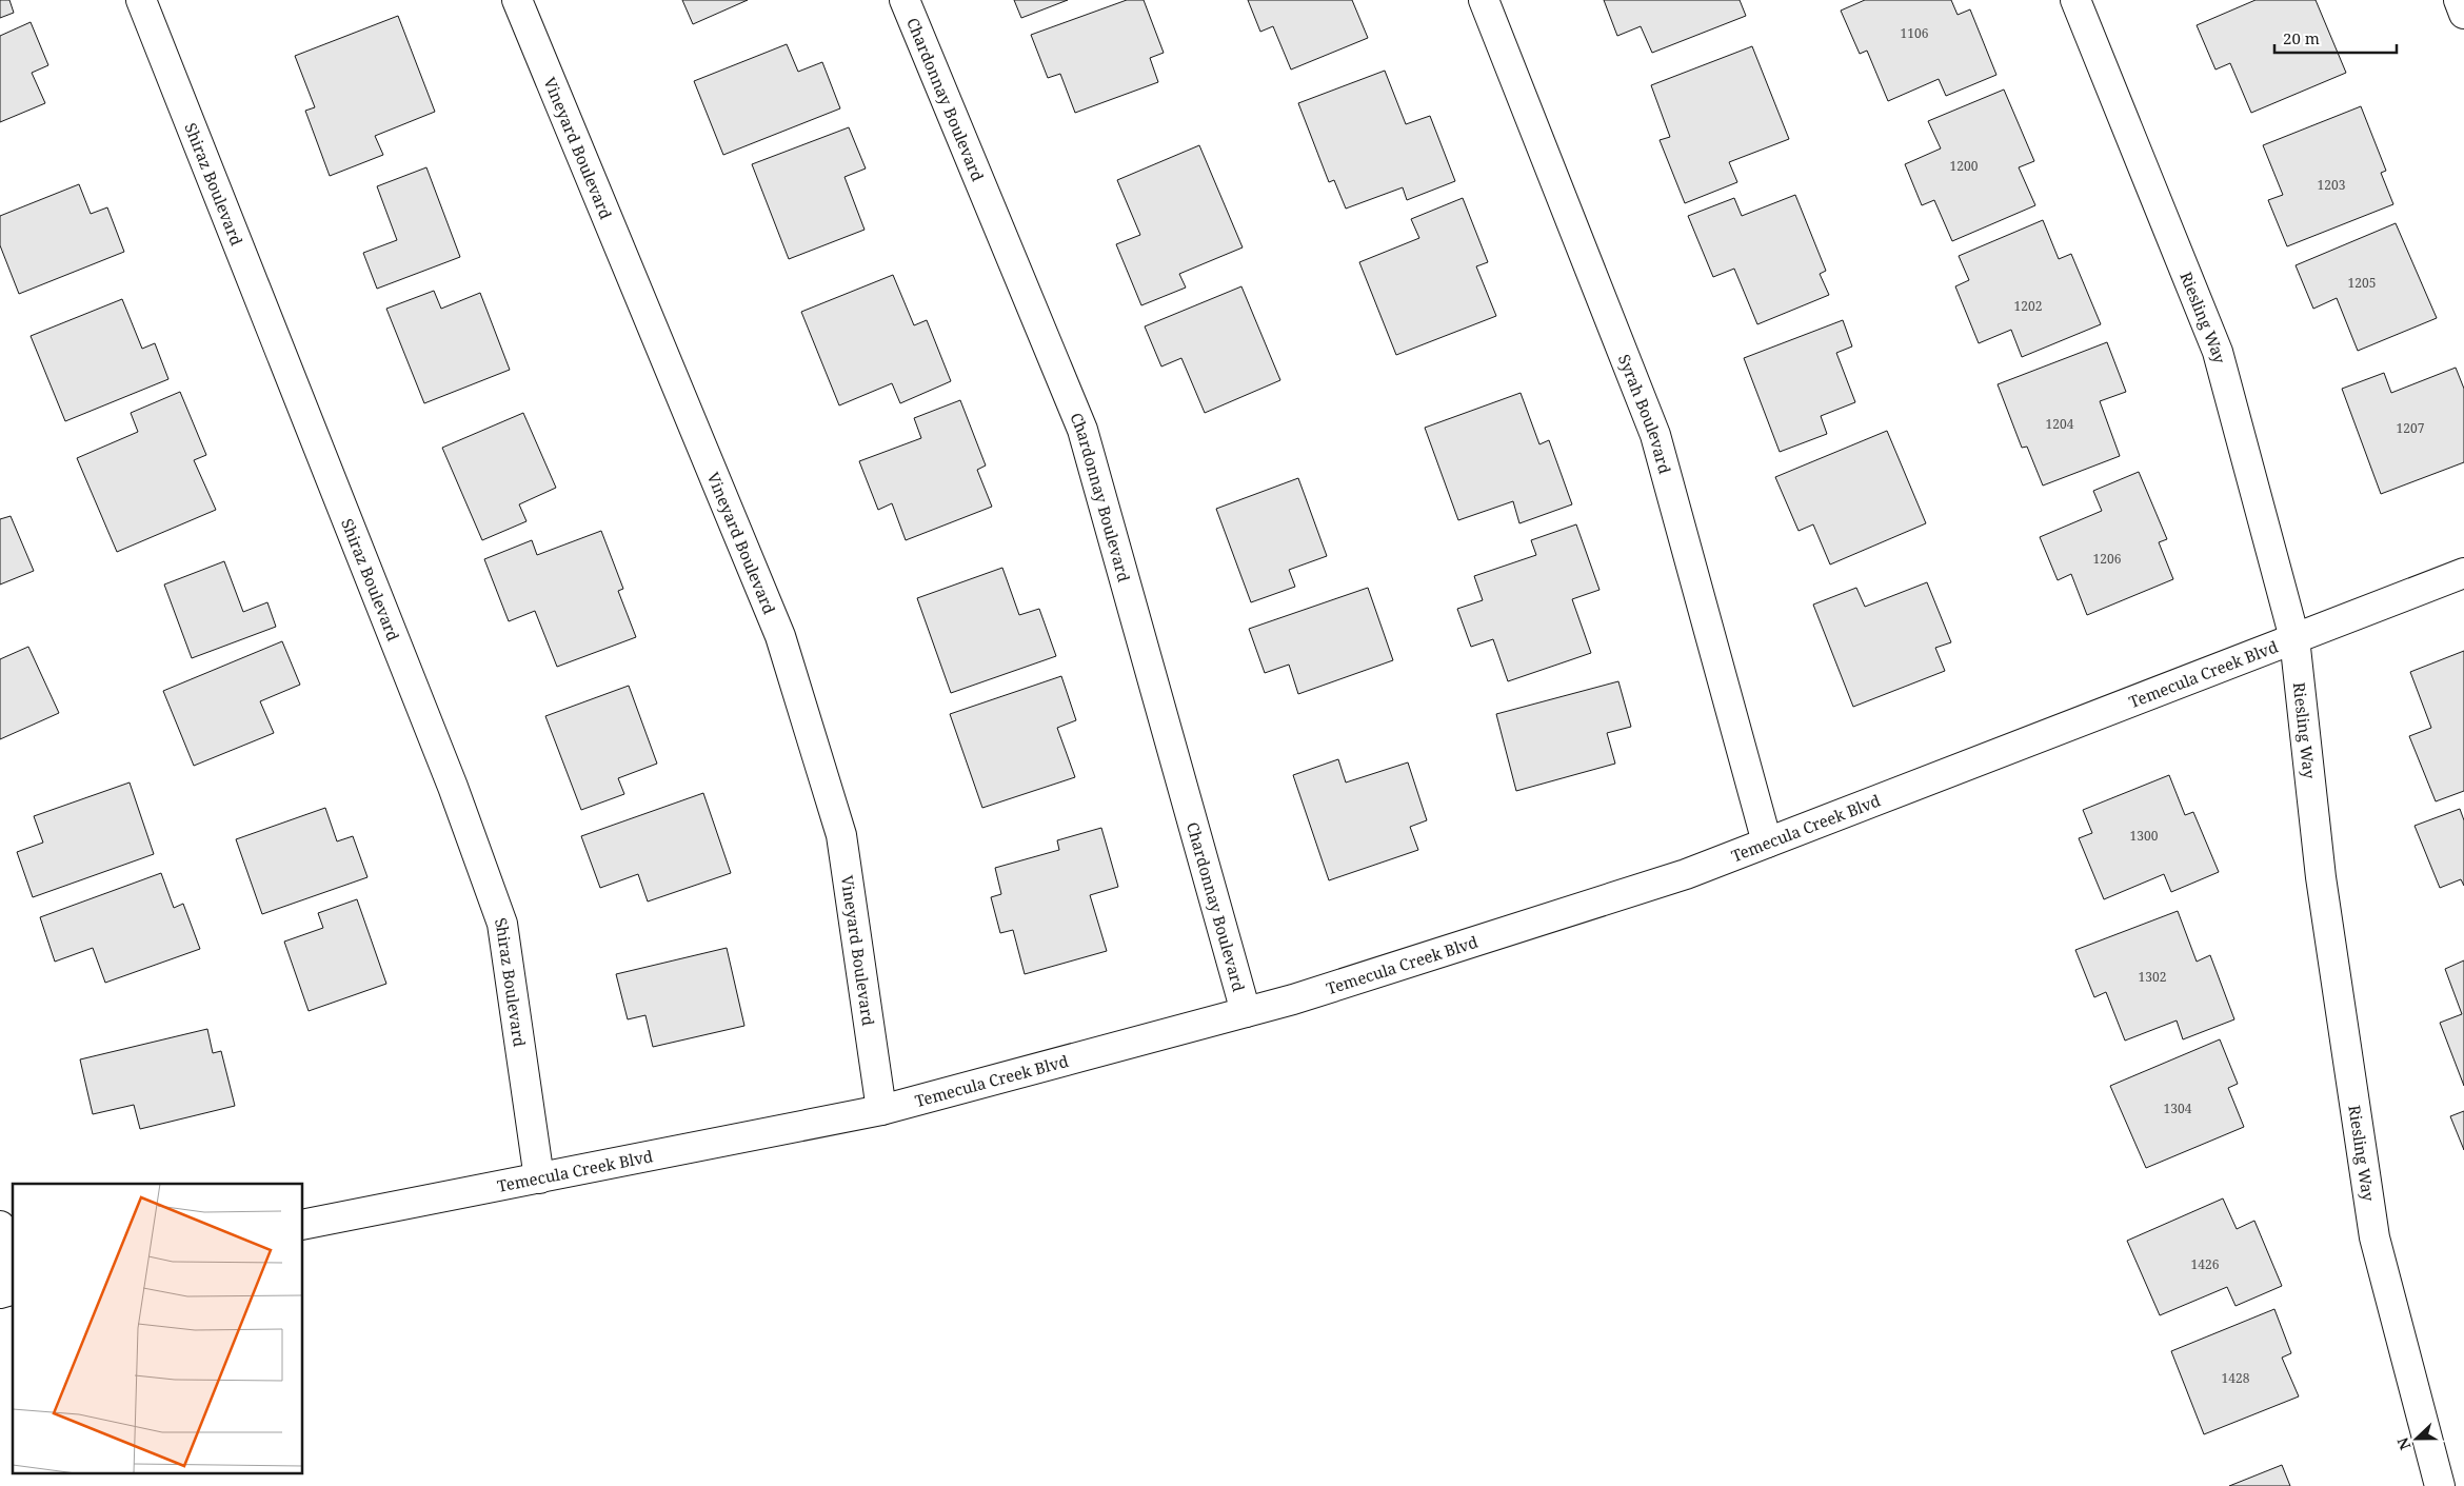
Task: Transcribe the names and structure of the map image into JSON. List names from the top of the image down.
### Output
{
  "streets": {
    "street": [
      "Chardonnay Boulevard",
      "Vineyard Boulevard",
      "Shiraz Boulevard",
      "Riesling Way",
      "Syrah Boulevard",
      "Temecula Creek Blvd"
    ]
  },
  "crossings": [
    ["Chardonnay Boulevard", "Temecula Creek Blvd"],
    ["Vineyard Boulevard", "Temecula Creek Blvd"],
    ["Shiraz Boulevard", "Temecula Creek Blvd"],
    ["Riesling Way", "Temecula Creek Blvd"],
    ["Syrah Boulevard", "Temecula Creek Blvd"]
  ],
  "house_numbers": [
    "1106",
    "1200",
    "1203",
    "1205",
    "1202",
    "1204",
    "1207",
    "1206",
    "1300",
    "1302",
    "1304",
    "1426",
    "1428"
  ],
  "scale_bar": "20 m",
  "north": "left"
}
